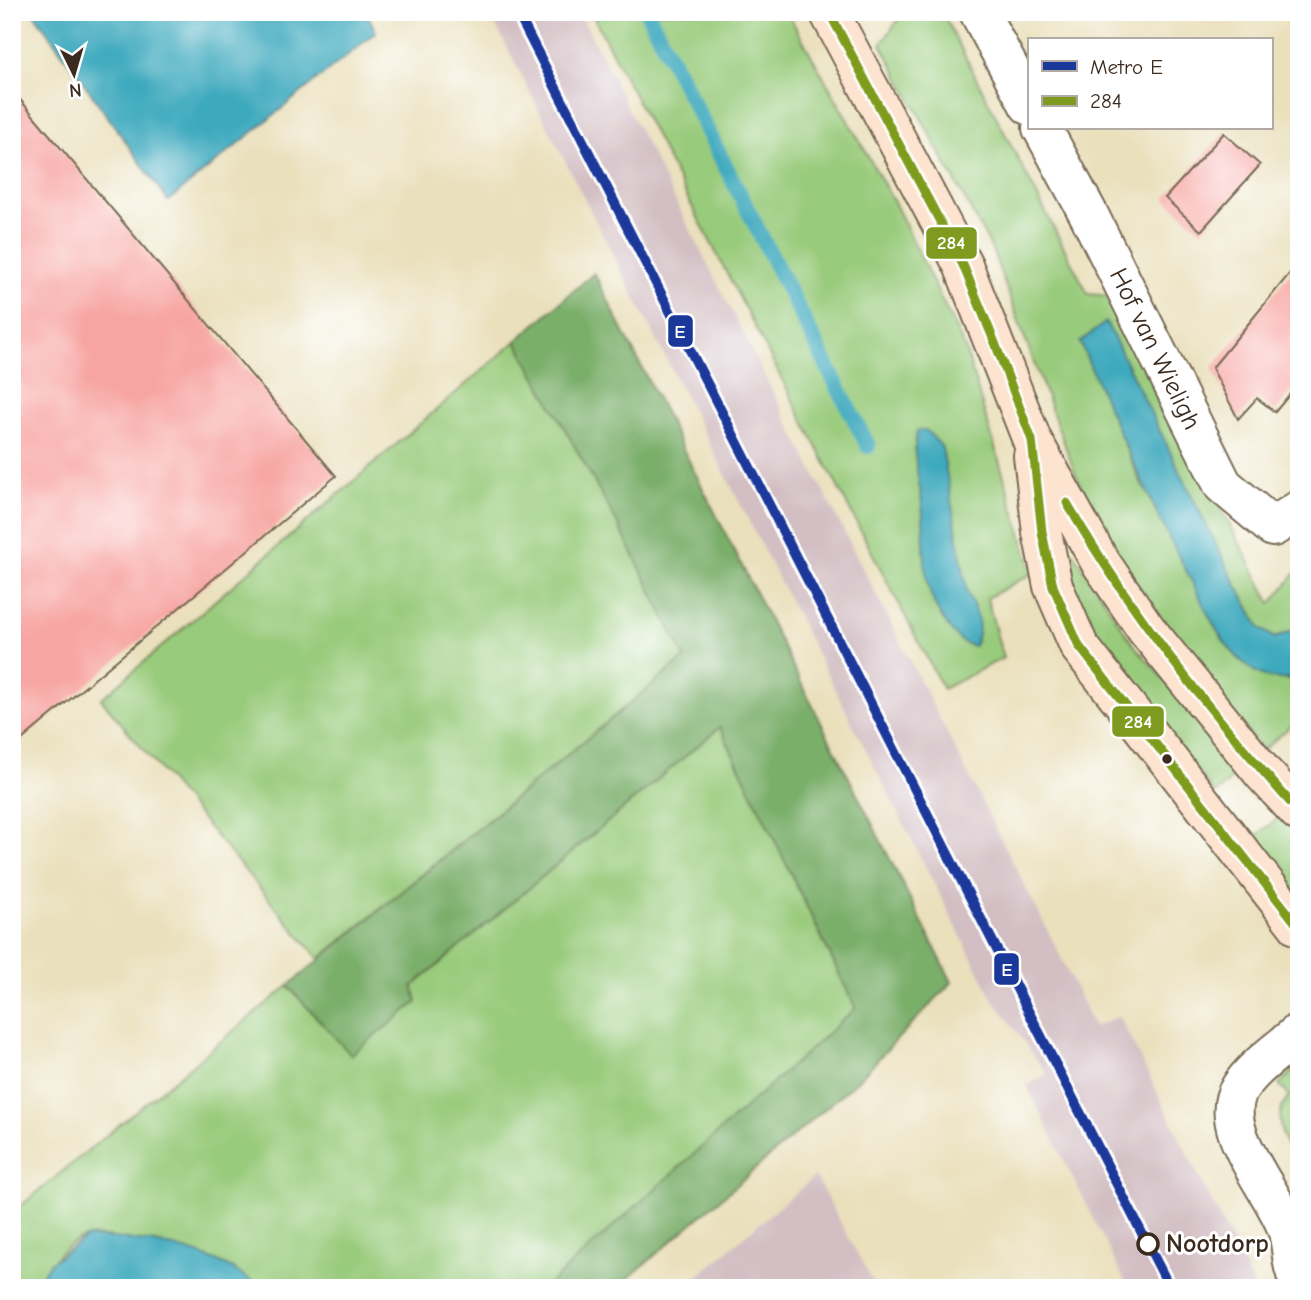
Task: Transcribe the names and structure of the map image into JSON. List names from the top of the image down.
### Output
{
  "streets": {
    "street": ["Hof van Wieligh"]
  },
  "places": ["Nootdorp"],
  "lines": ["metro line E", "transit line 284"],
  "legend": ["Metro E", "284"],
  "north": "bottom"
}
